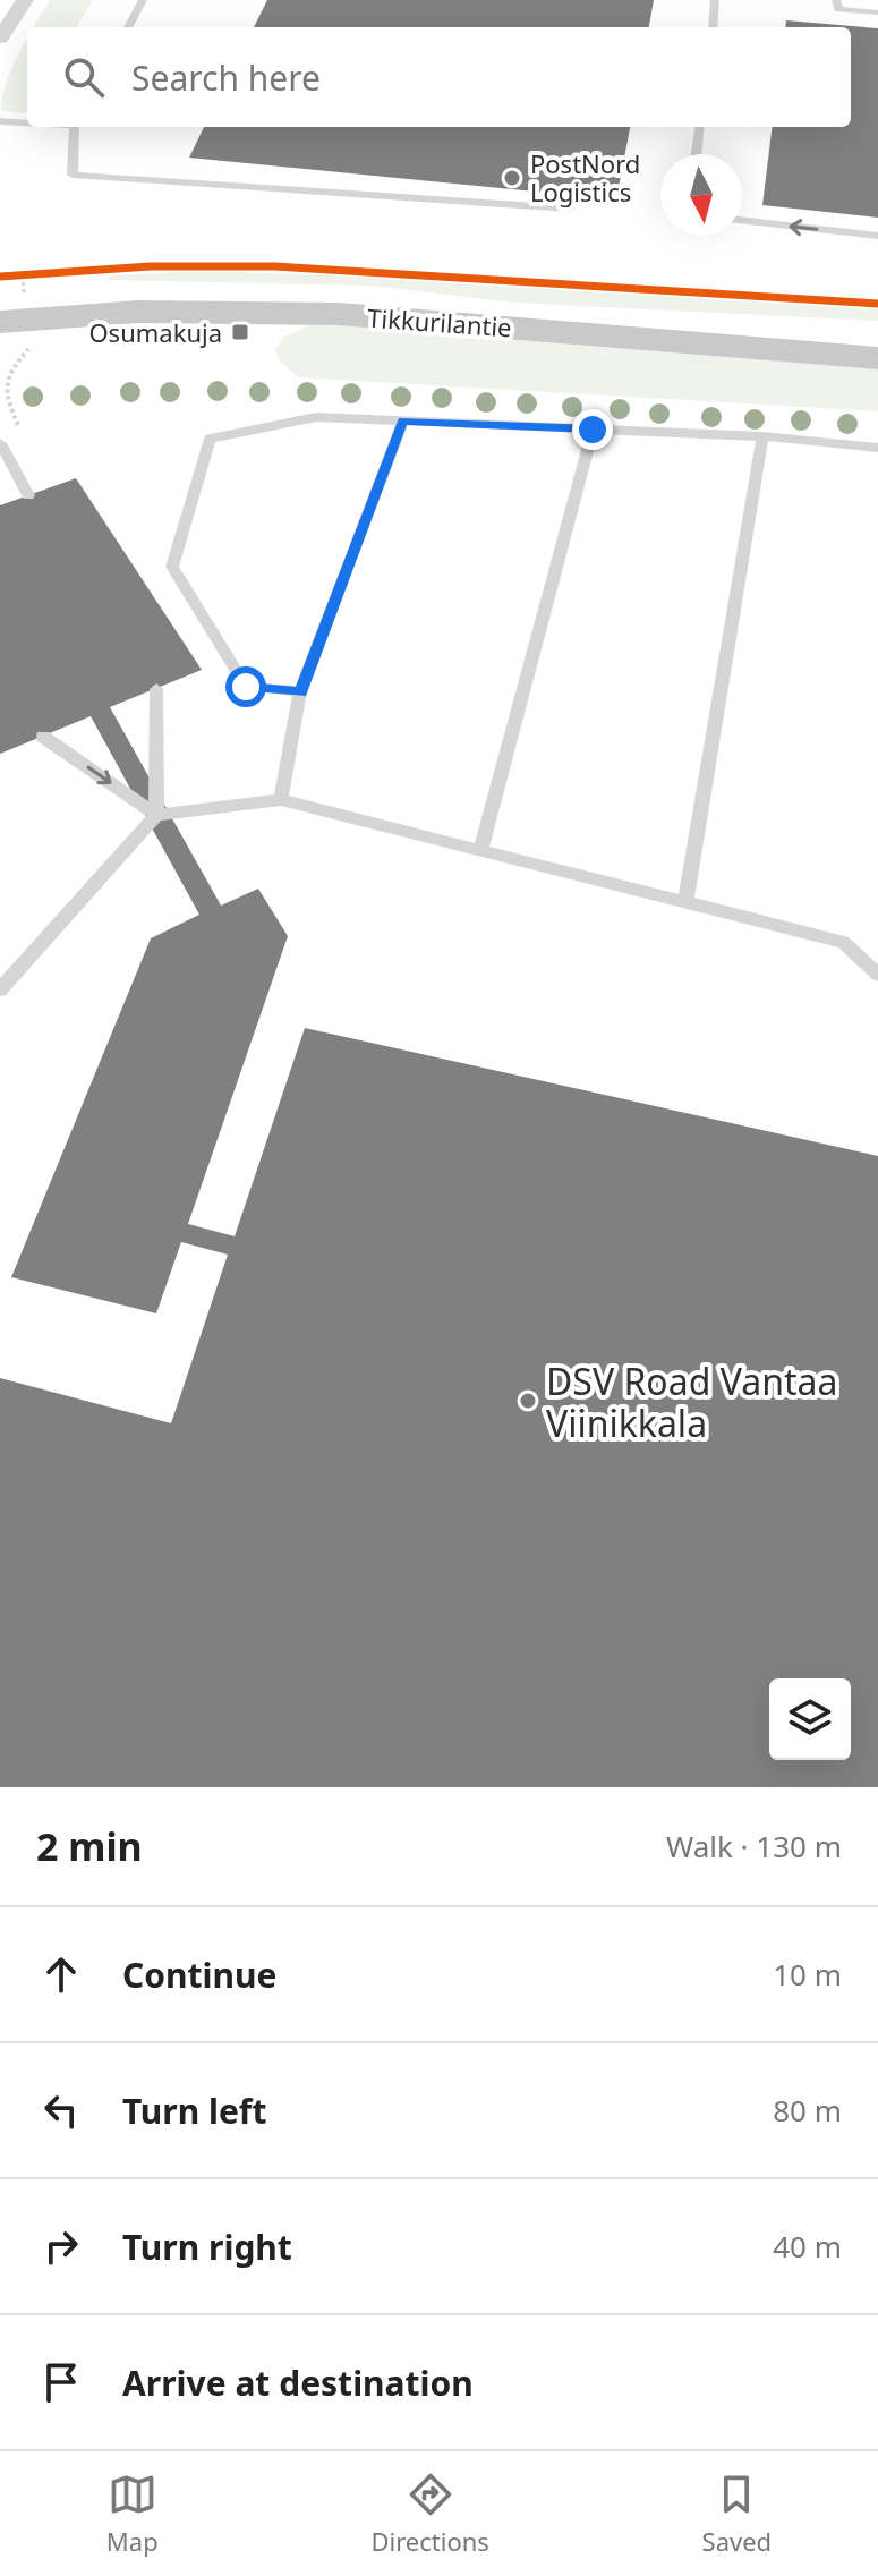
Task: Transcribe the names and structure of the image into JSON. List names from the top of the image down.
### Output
{
  "streets": {
    "main road": ["Tikkurilantie"]
  },
  "places": {
    "other": ["PostNord Logistics", "DSV Road Vantaa Viinikkala"],
    "transit": ["Osumakuja"]
  },
  "north": "bottom",
  "page": {
    "search": "Search here",
    "heading": ["2 min", "Walk · 130 m"],
    "list": [
      ["Continue", "10 m"],
      ["Turn left", "80 m"],
      ["Turn right", "40 m"],
      "Arrive at destination"
    ],
    "nav": ["Map", "Directions", "Saved"]
  }
}
